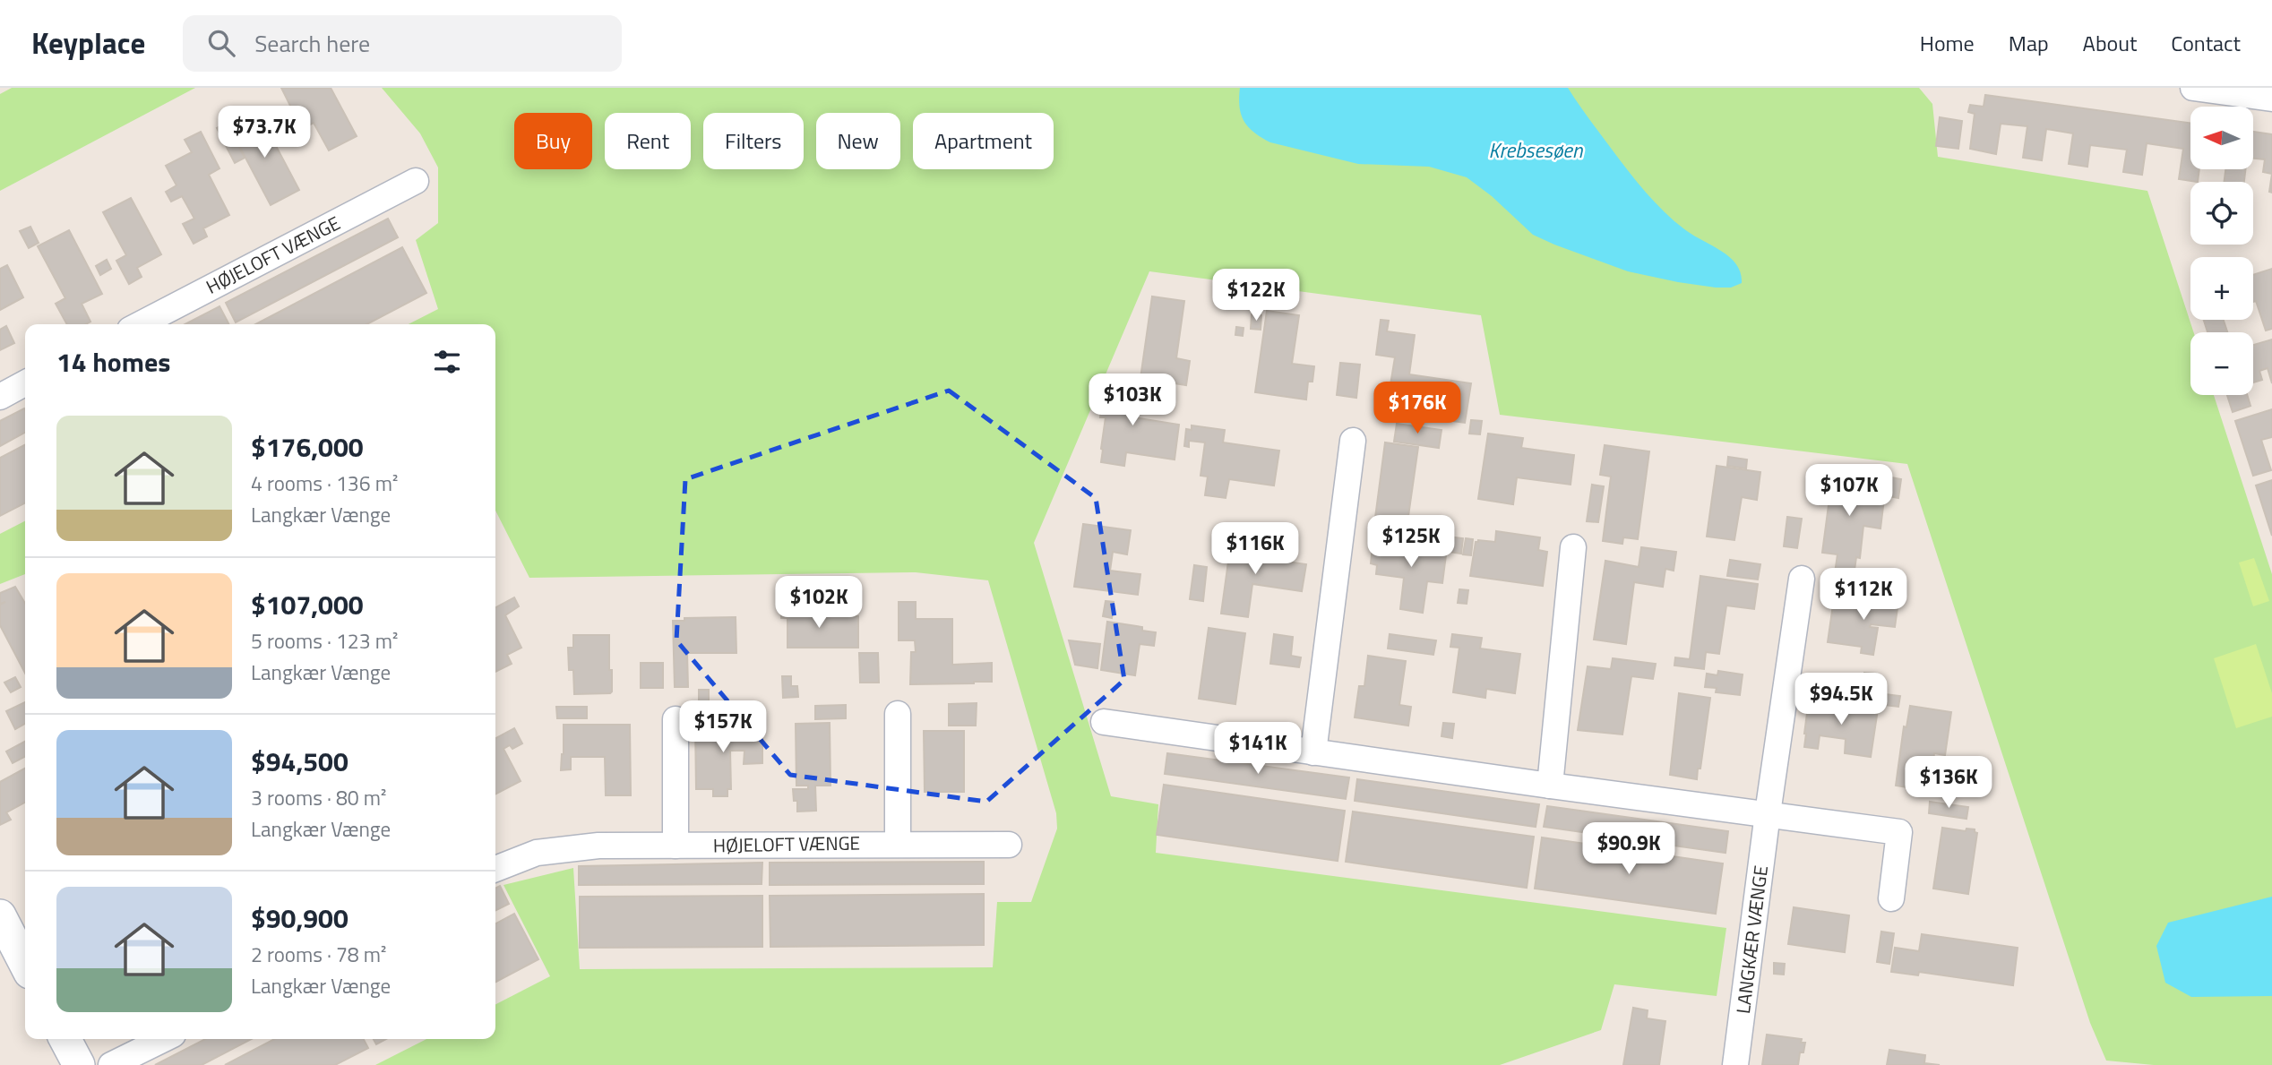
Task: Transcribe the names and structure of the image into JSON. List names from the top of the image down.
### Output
{
  "streets": {
    "street": ["HØJELOFT VÆNGE", "LANGKÆR VÆNGE"]
  },
  "water": ["Krebsesøen"],
  "north": "left",
  "page": {
    "header": "Keyplace",
    "search": "Search here",
    "nav": [
      "Home",
      "Map",
      "About",
      "Contact"
    ],
    "price": [
      "$73.7K",
      "$122K",
      "$103K",
      "$176K",
      "$107K",
      "$125K",
      "$116K",
      "$112K",
      "$102K",
      "$94.5K",
      "$157K",
      "$141K",
      "$136K",
      "$90.9K"
    ],
    "map_buttons": ["+", "−"],
    "chip": [
      "Buy",
      "Rent",
      "Filters",
      "New",
      "Apartment"
    ],
    "heading": "14 homes",
    "list": [
      {
        "name": "$176,000",
        "note": "4 rooms · 136 m² · Langkær Vænge"
      },
      {
        "name": "$107,000",
        "note": "5 rooms · 123 m² · Langkær Vænge"
      },
      {
        "name": "$94,500",
        "note": "3 rooms · 80 m² · Langkær Vænge"
      },
      {
        "name": "$90,900",
        "note": "2 rooms · 78 m² · Langkær Vænge"
      }
    ]
  }
}
